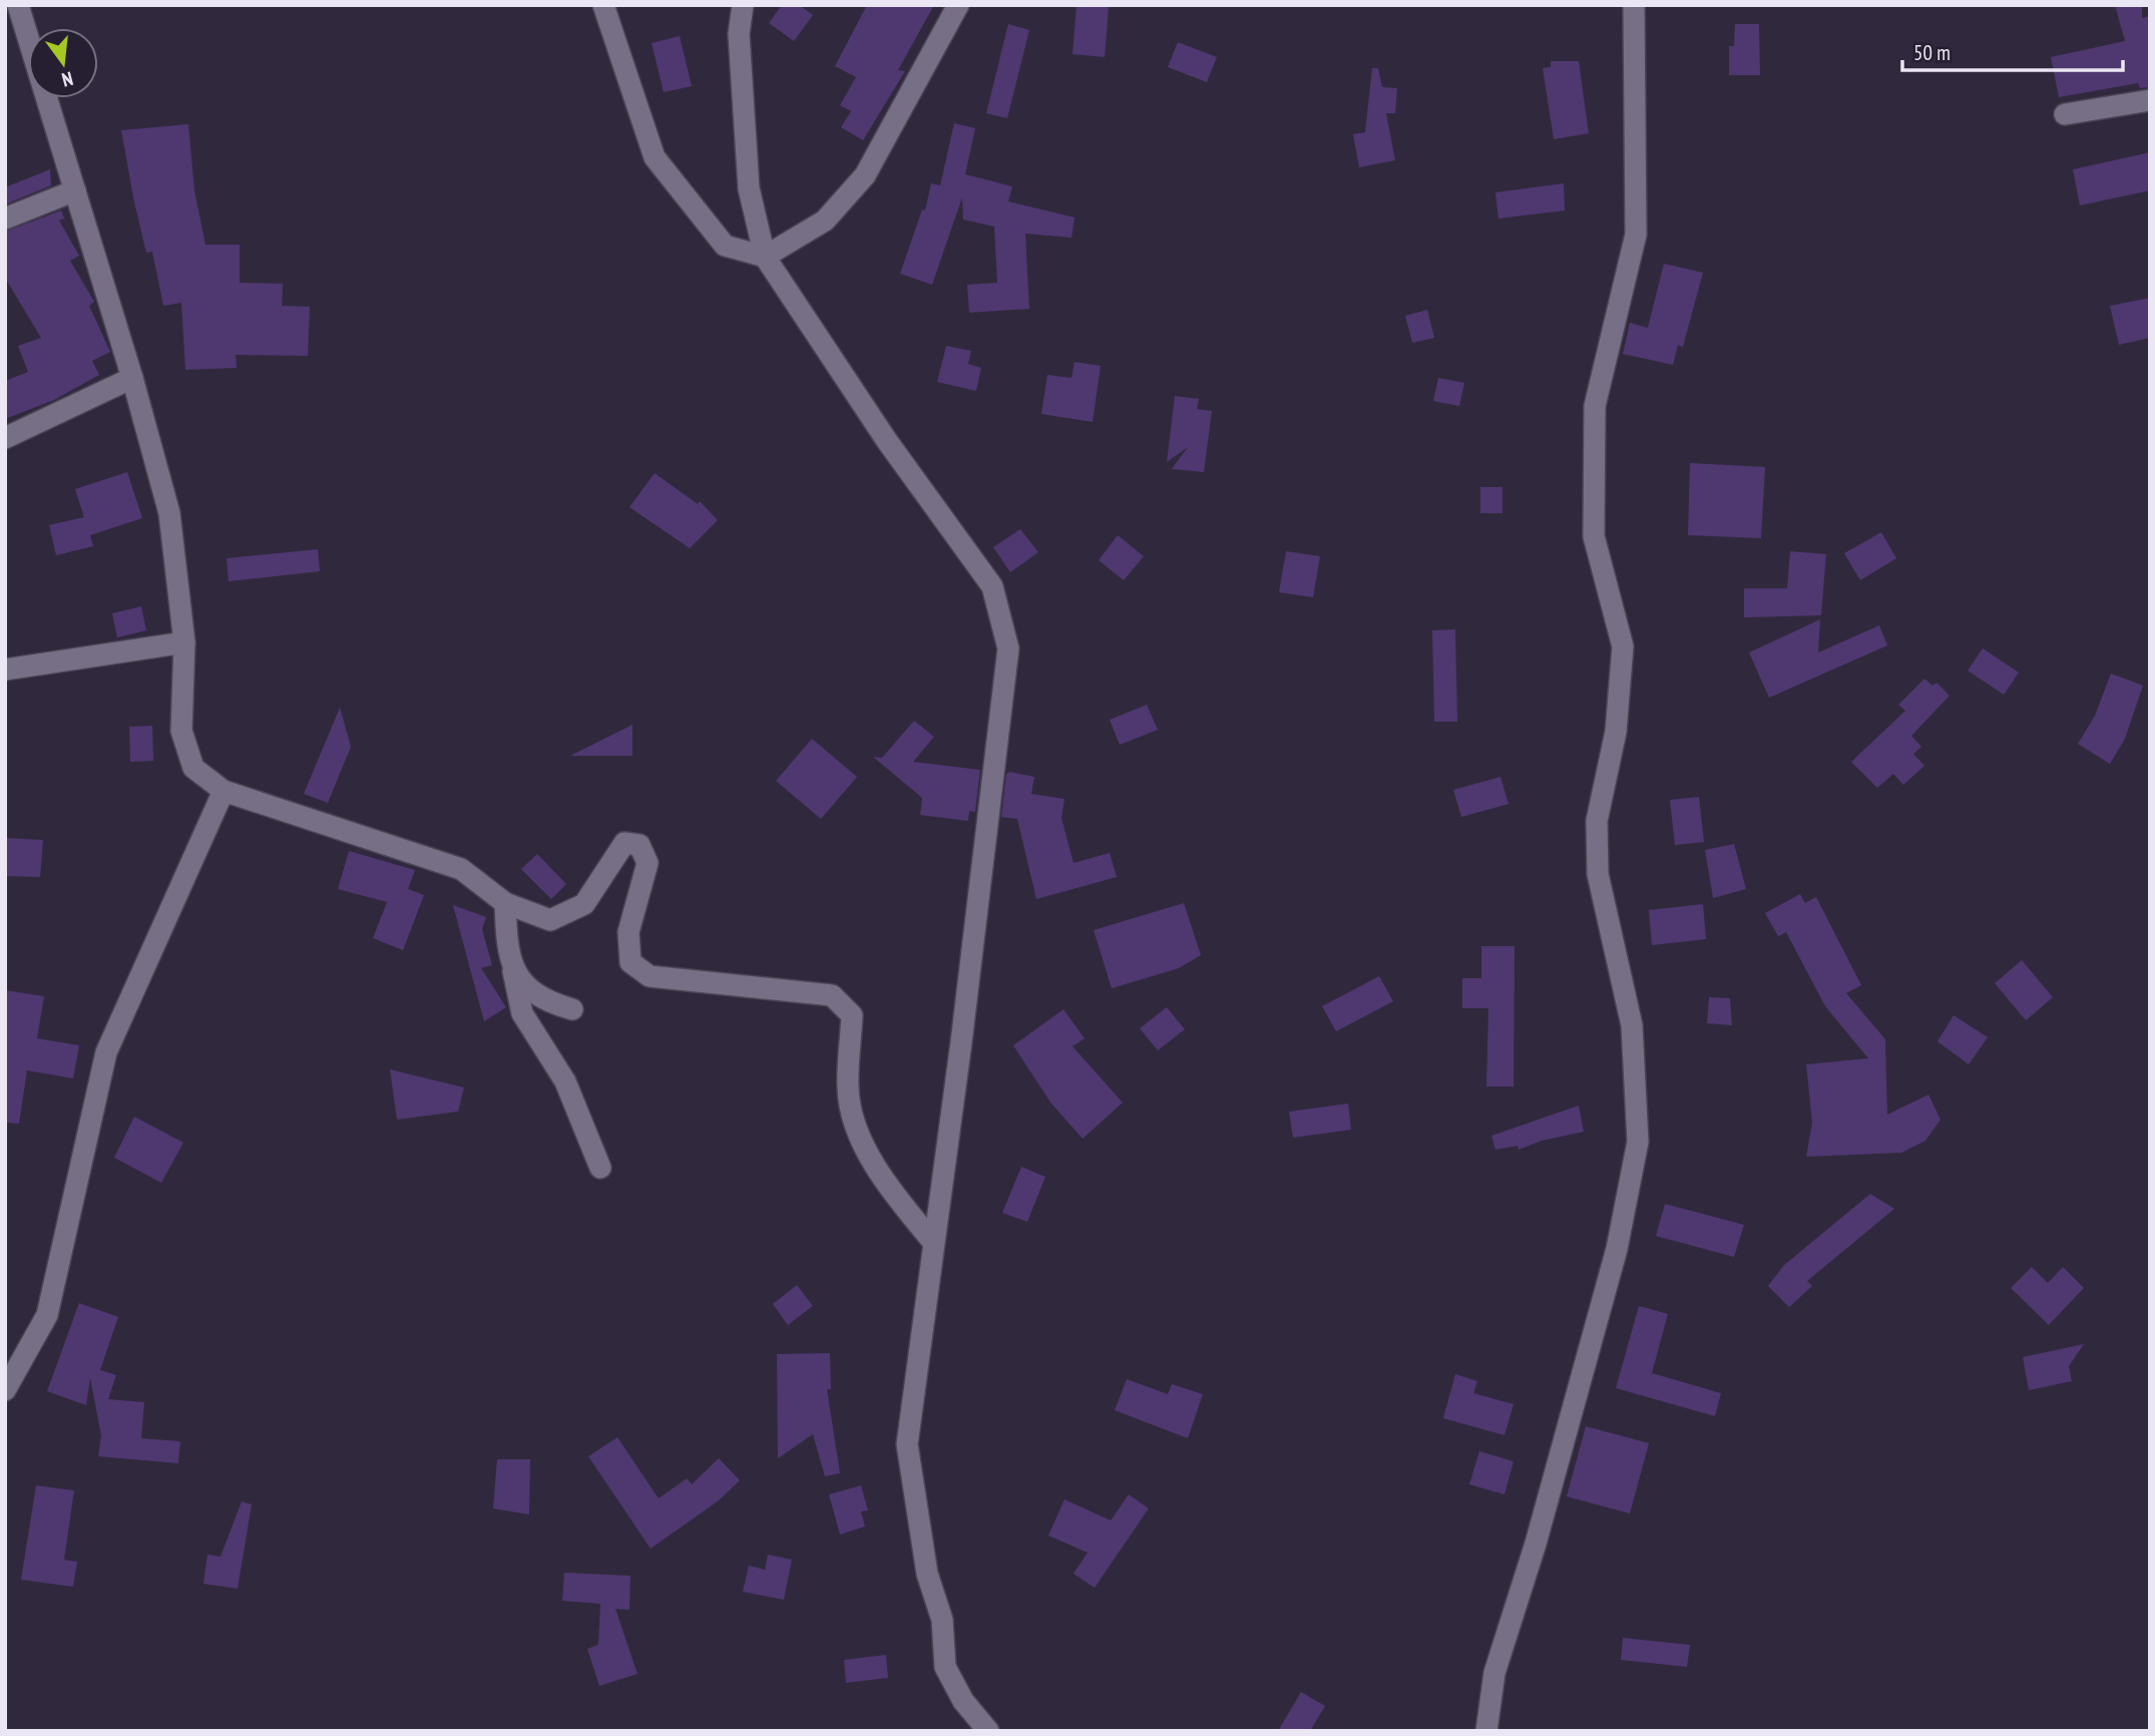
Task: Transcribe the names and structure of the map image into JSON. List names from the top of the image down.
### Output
{
  "scale_bar": "50 m",
  "north": "bottom"
}
